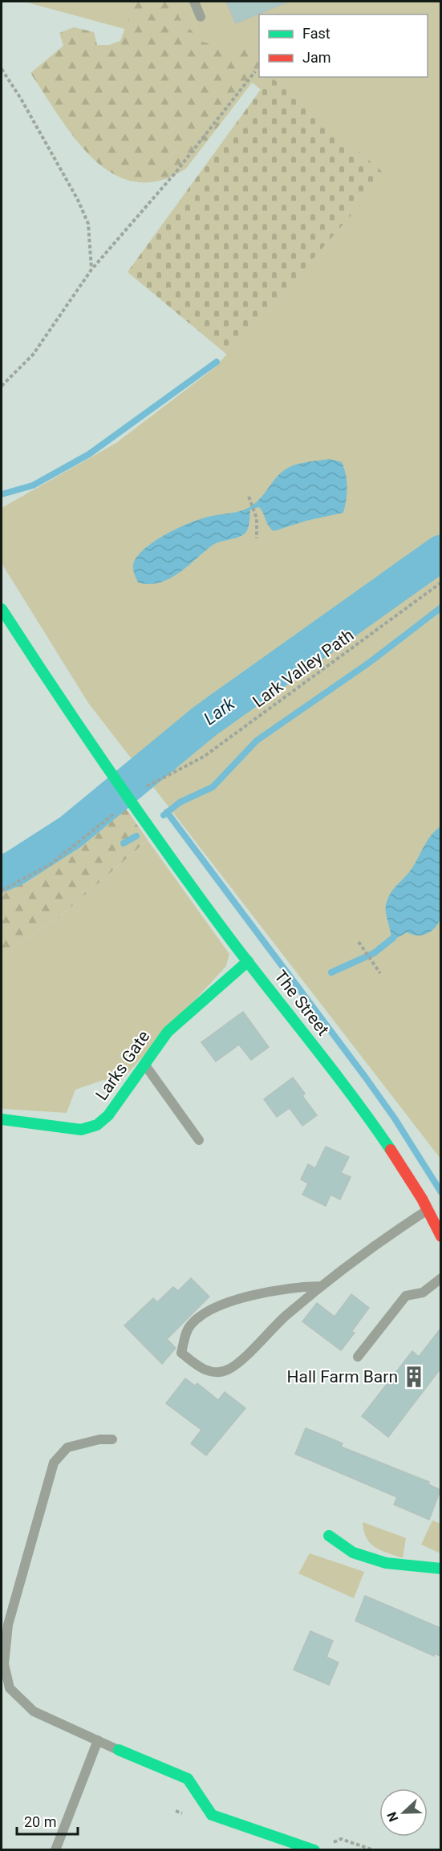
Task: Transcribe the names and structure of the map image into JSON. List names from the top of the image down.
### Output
{
  "streets": {
    "main road": ["The Street", "Larks Gate"],
    "path": ["Lark Valley Path"]
  },
  "crossings": [
    ["Lark Valley Path", "The Street"],
    ["The Street", "Larks Gate"]
  ],
  "water": ["Lark"],
  "places": {
    "building": ["Hall Farm Barn"]
  },
  "legend": ["Fast", "Jam"],
  "scale_bar": "20 m",
  "north": "left"
}
